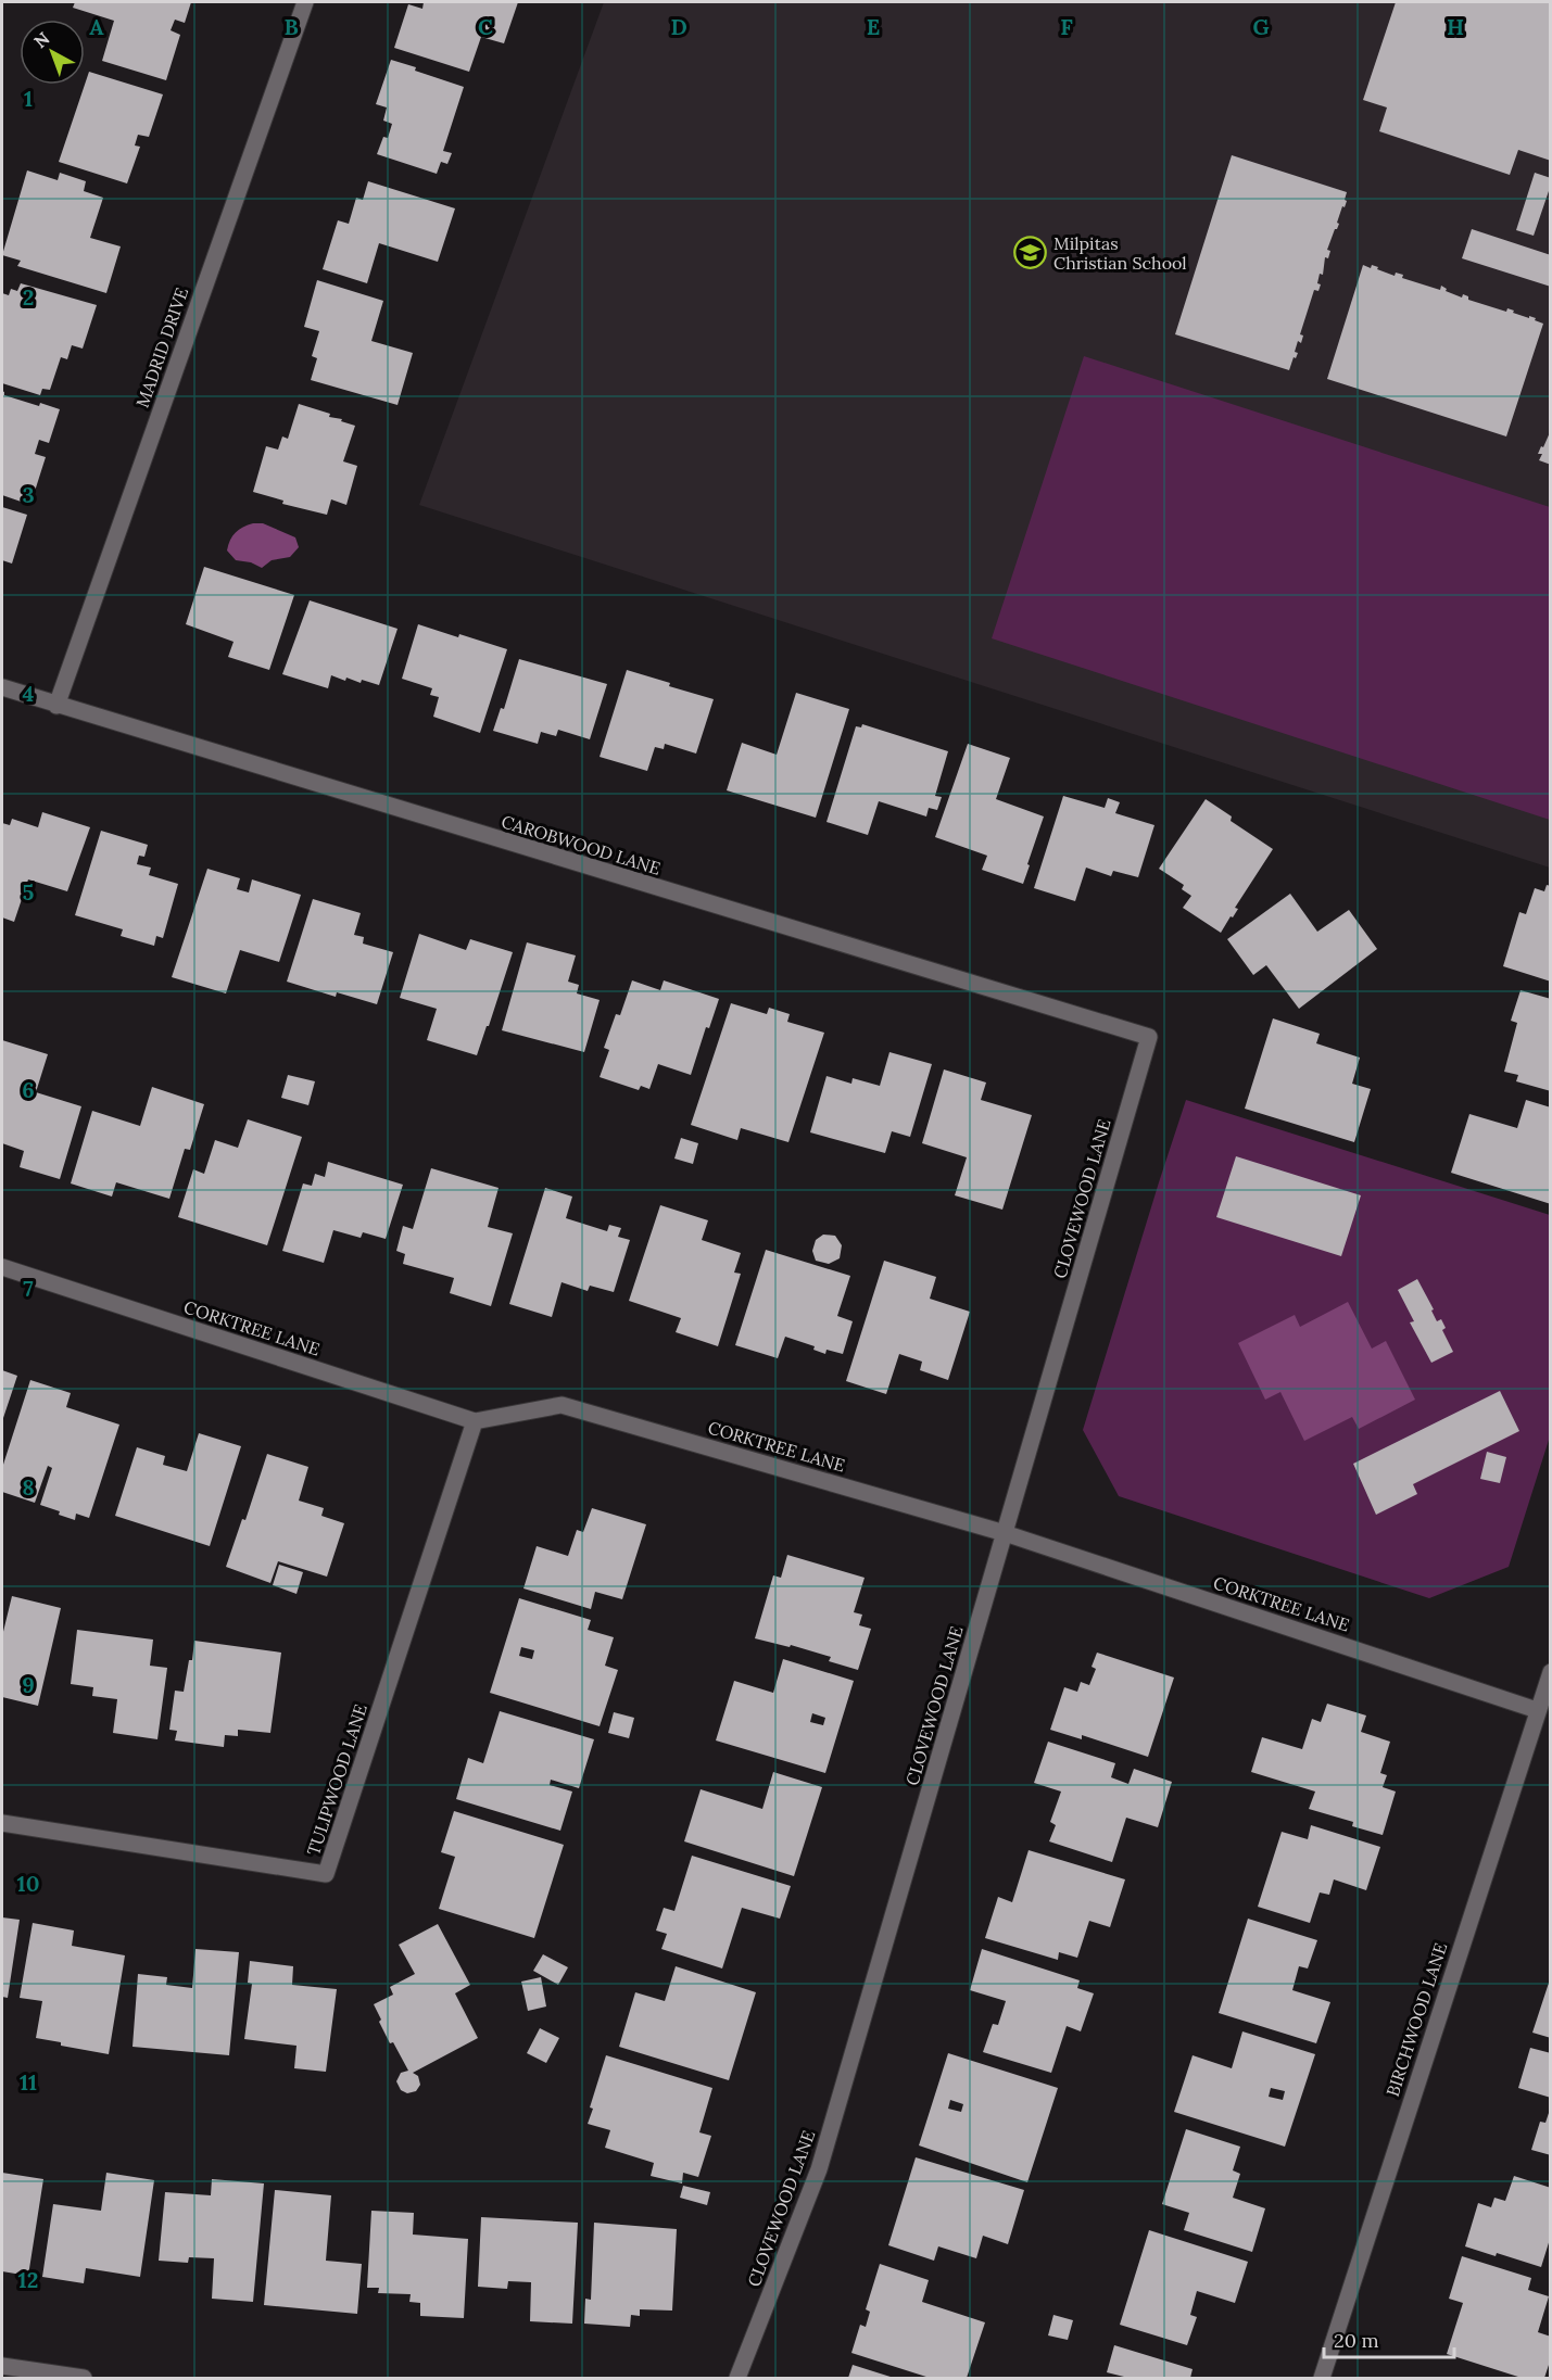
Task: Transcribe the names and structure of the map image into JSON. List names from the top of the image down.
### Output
{
  "streets": {
    "street": [
      "MADRID DRIVE",
      "CAROBWOOD LANE",
      "CLOVEWOOD LANE",
      "CORKTREE LANE",
      "TULIPWOOD LANE",
      "BIRCHWOOD LANE"
    ]
  },
  "crossings": [
    ["MADRID DRIVE", "CAROBWOOD LANE"],
    ["CAROBWOOD LANE", "CLOVEWOOD LANE"],
    ["CLOVEWOOD LANE", "CORKTREE LANE"],
    ["CORKTREE LANE", "TULIPWOOD LANE"],
    ["CORKTREE LANE", "BIRCHWOOD LANE"]
  ],
  "places": {
    "school or university": ["Milpitas Christian School"]
  },
  "scale_bar": "20 m",
  "north": "top left",
  "grid": {
    "columns": [
      "A",
      "B",
      "C",
      "D",
      "E",
      "F",
      "G",
      "H"
    ],
    "rows": [
      "1",
      "2",
      "3",
      "4",
      "5",
      "6",
      "7",
      "8",
      "9",
      "10",
      "11",
      "12"
    ]
  }
}
